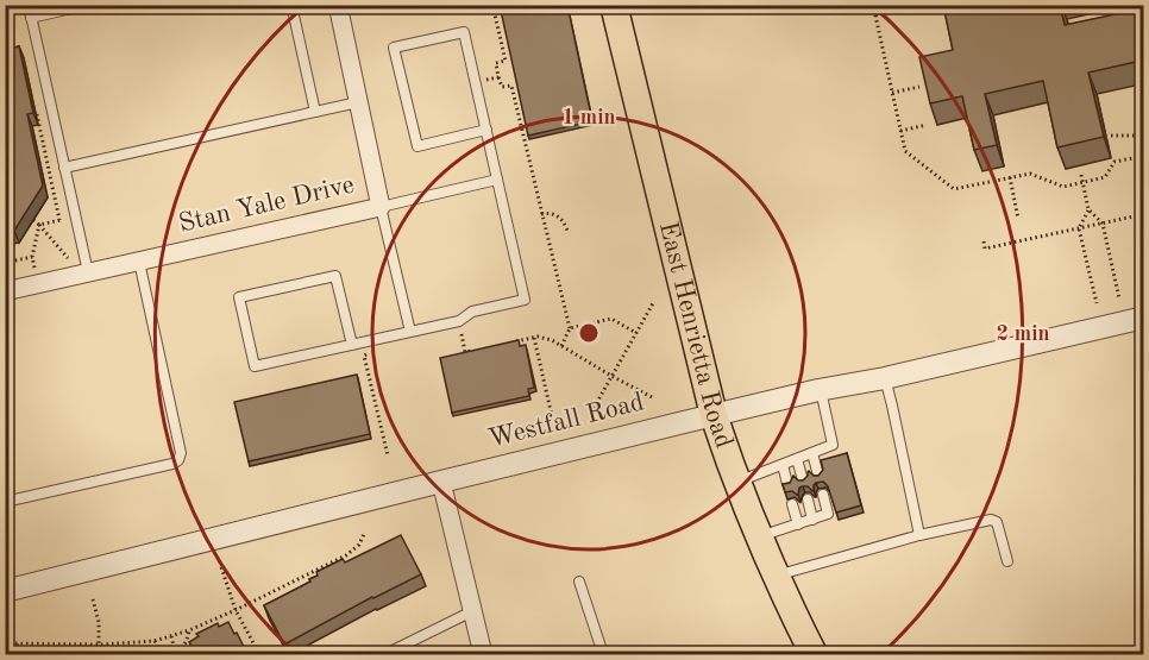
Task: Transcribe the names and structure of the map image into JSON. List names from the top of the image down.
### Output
{
  "streets": {
    "main road": ["East Henrietta Road"],
    "street": ["Stan Yale Drive", "Westfall Road"]
  },
  "crossings": [
    ["East Henrietta Road", "Westfall Road"]
  ],
  "rings": ["1 min", "2 min"]
}
